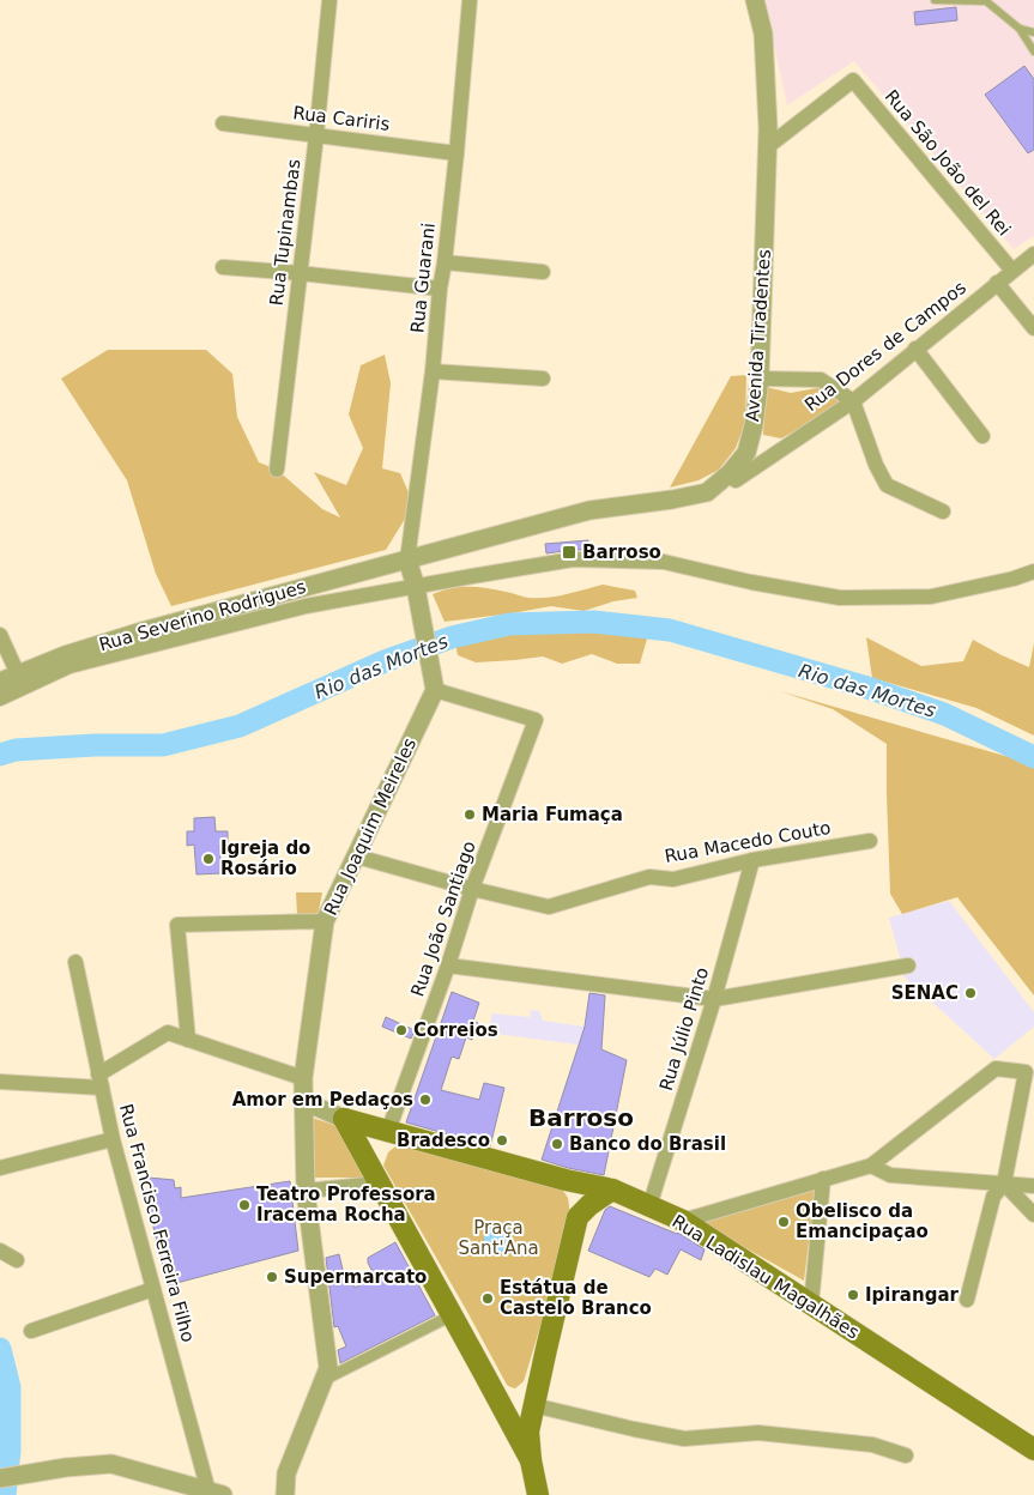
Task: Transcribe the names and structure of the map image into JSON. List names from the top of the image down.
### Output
{
  "streets": {
    "main road": ["Rua Ladislau Magalhães"],
    "street": [
      "Rua Cariris",
      "Rua São João del Rei",
      "Rua Tupinambas",
      "Rua Guarani",
      "Avenida Tiradentes",
      "Rua Dores de Campos",
      "Rua Severino Rodrigues",
      "Rua Joaquim Meireles",
      "Rua Macedo Couto",
      "Rua João Santiago",
      "Rua Júlio Pinto",
      "Rua Francisco Ferreira Filho"
    ]
  },
  "crossings": [
    ["Rua Cariris", "Rua Tupinambas"],
    ["Rua Cariris", "Rua Guarani"],
    ["Rua São João del Rei", "Avenida Tiradentes"],
    ["Rua São João del Rei", "Rua Dores de Campos"],
    ["Rua Guarani", "Avenida Tiradentes"],
    ["Rua Guarani", "Rua Severino Rodrigues"],
    ["Avenida Tiradentes", "Rua Dores de Campos"],
    ["Avenida Tiradentes", "Rua Severino Rodrigues"],
    ["Rua Joaquim Meireles", "Rua Macedo Couto"],
    ["Rua Joaquim Meireles", "Rua João Santiago"],
    ["Rua Joaquim Meireles", "Rua Ladislau Magalhães"],
    ["Rua Macedo Couto", "Rua João Santiago"],
    ["Rua Macedo Couto", "Rua Júlio Pinto"],
    ["Rua João Santiago", "Rua Ladislau Magalhães"],
    ["Rua Júlio Pinto", "Rua Ladislau Magalhães"]
  ],
  "districts": ["Barroso"],
  "water": ["Rio das Mortes"],
  "parks": ["Praça Sant'Ana"],
  "places": {
    "transit": ["Barroso"],
    "other": [
      "Maria Fumaça",
      "Igreja do Rosário",
      "SENAC",
      "Correios",
      "Amor em Pedaços",
      "Bradesco",
      "Banco do Brasil",
      "Teatro Professora Iracema Rocha",
      "Obelisco da Emancipaçao",
      "Supermarcato",
      "Ipirangar",
      "Estátua de Castelo Branco"
    ]
  }
}
